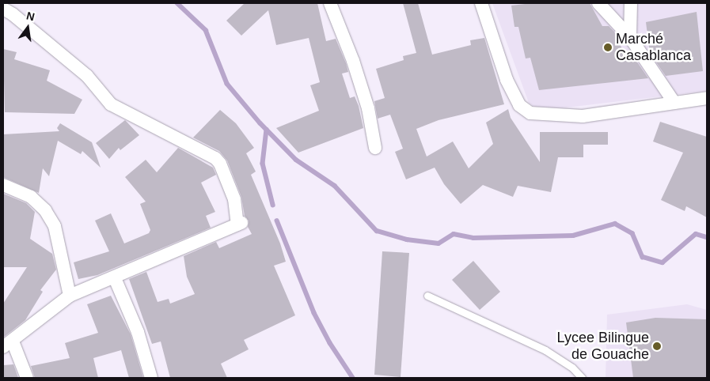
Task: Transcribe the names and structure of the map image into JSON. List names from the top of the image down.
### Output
{
  "places": ["Marché Casablanca", "Lycee Bilingue de Gouache"],
  "north": "top"
}
